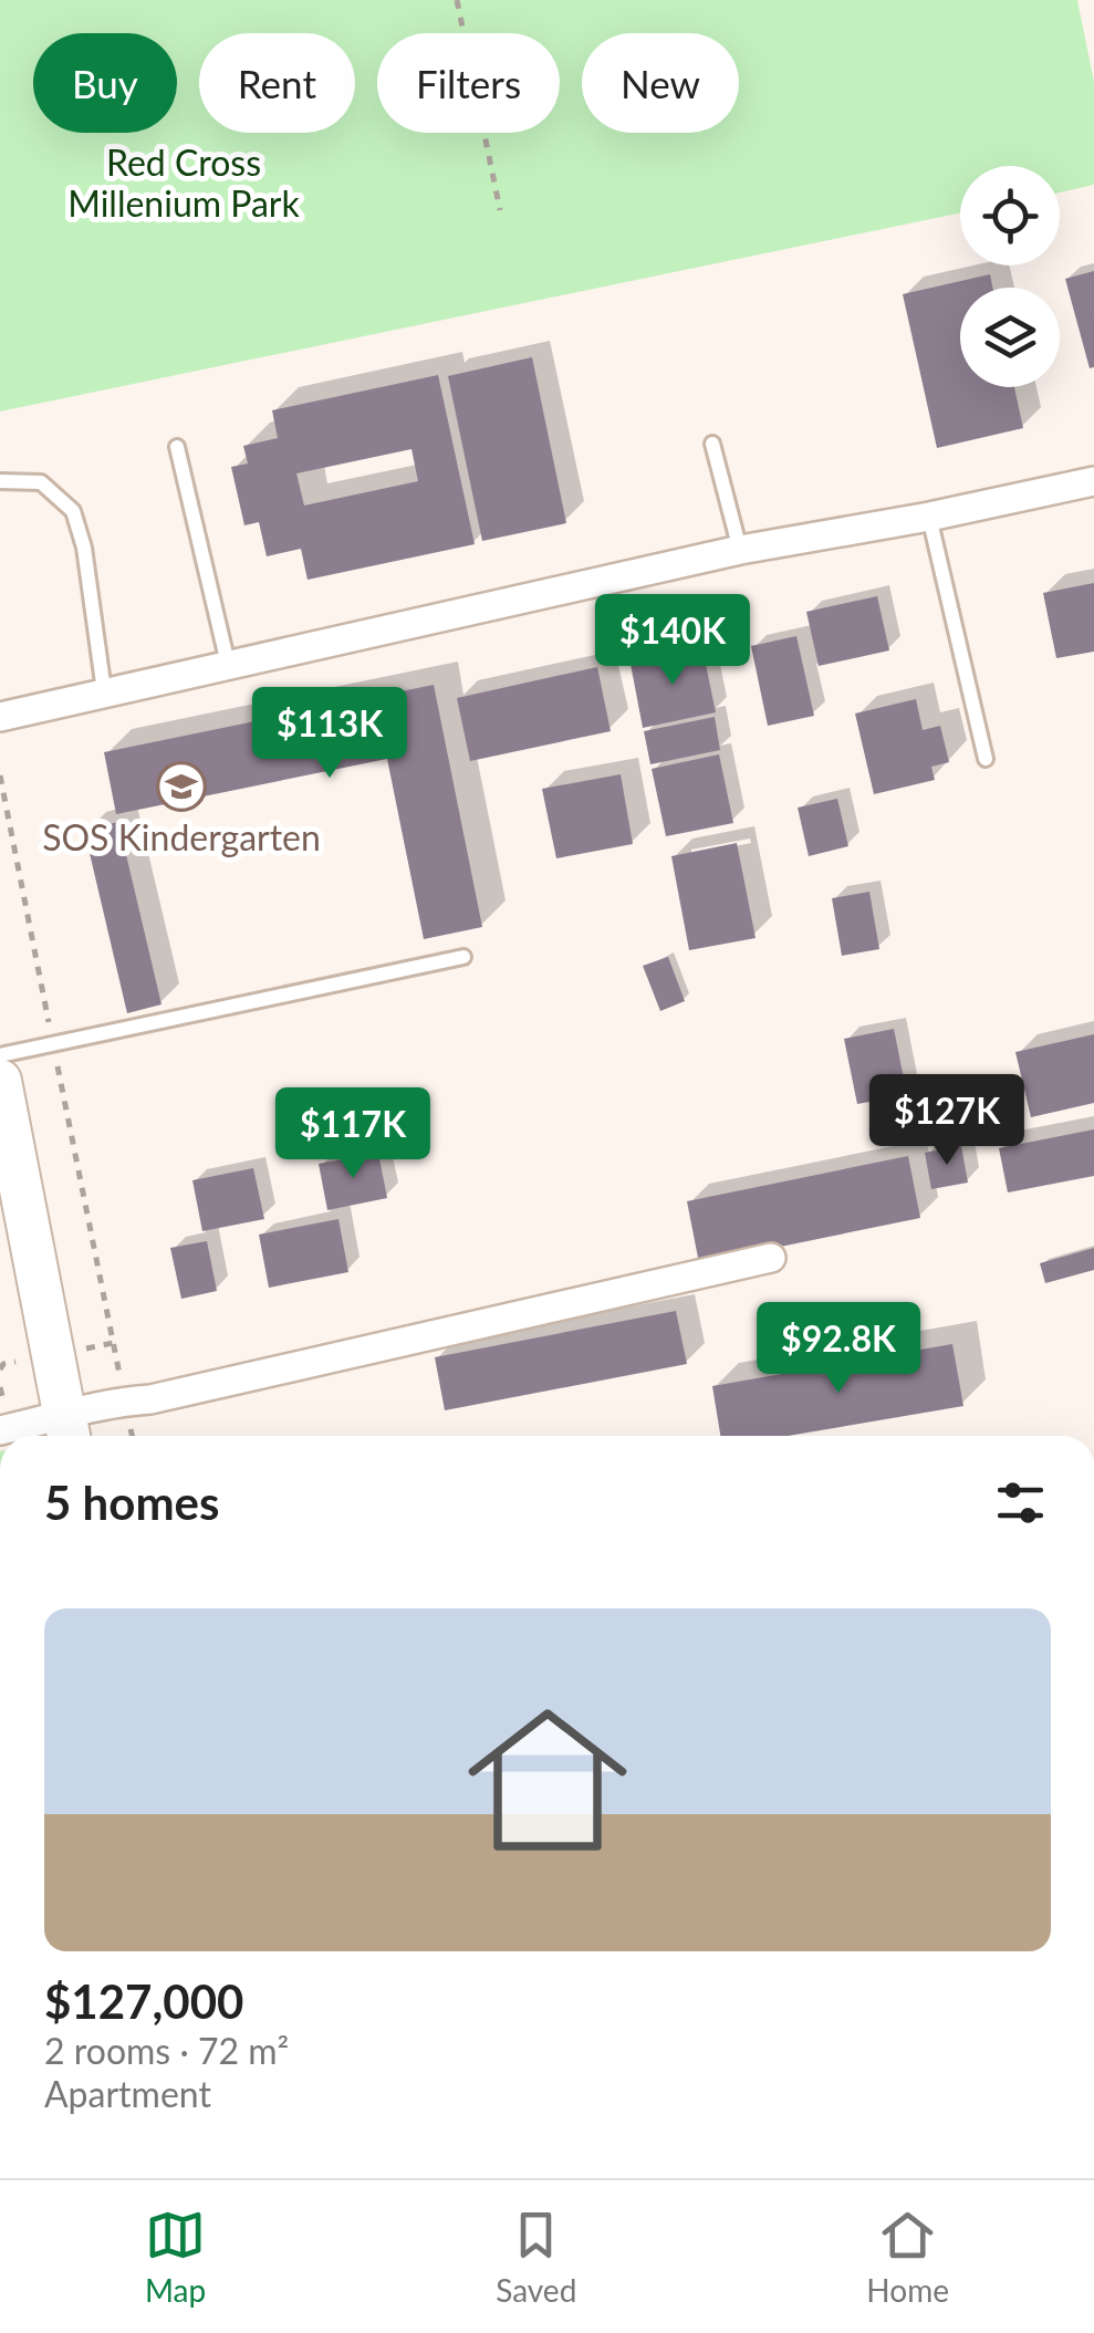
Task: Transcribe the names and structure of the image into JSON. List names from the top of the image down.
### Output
{
  "parks": ["Red Cross Millenium Park"],
  "places": {
    "school or university": ["SOS Kindergarten"]
  },
  "page": {
    "chip": [
      "Buy",
      "Rent",
      "Filters",
      "New"
    ],
    "price": [
      "$140K",
      "$113K",
      "$127K",
      "$117K",
      "$92.8K"
    ],
    "heading": "5 homes",
    "list": [
      {
        "name": "$127,000",
        "note": "2 rooms · 72 m² · Apartment"
      }
    ],
    "tabs": ["Map", "Saved", "Home"]
  }
}
